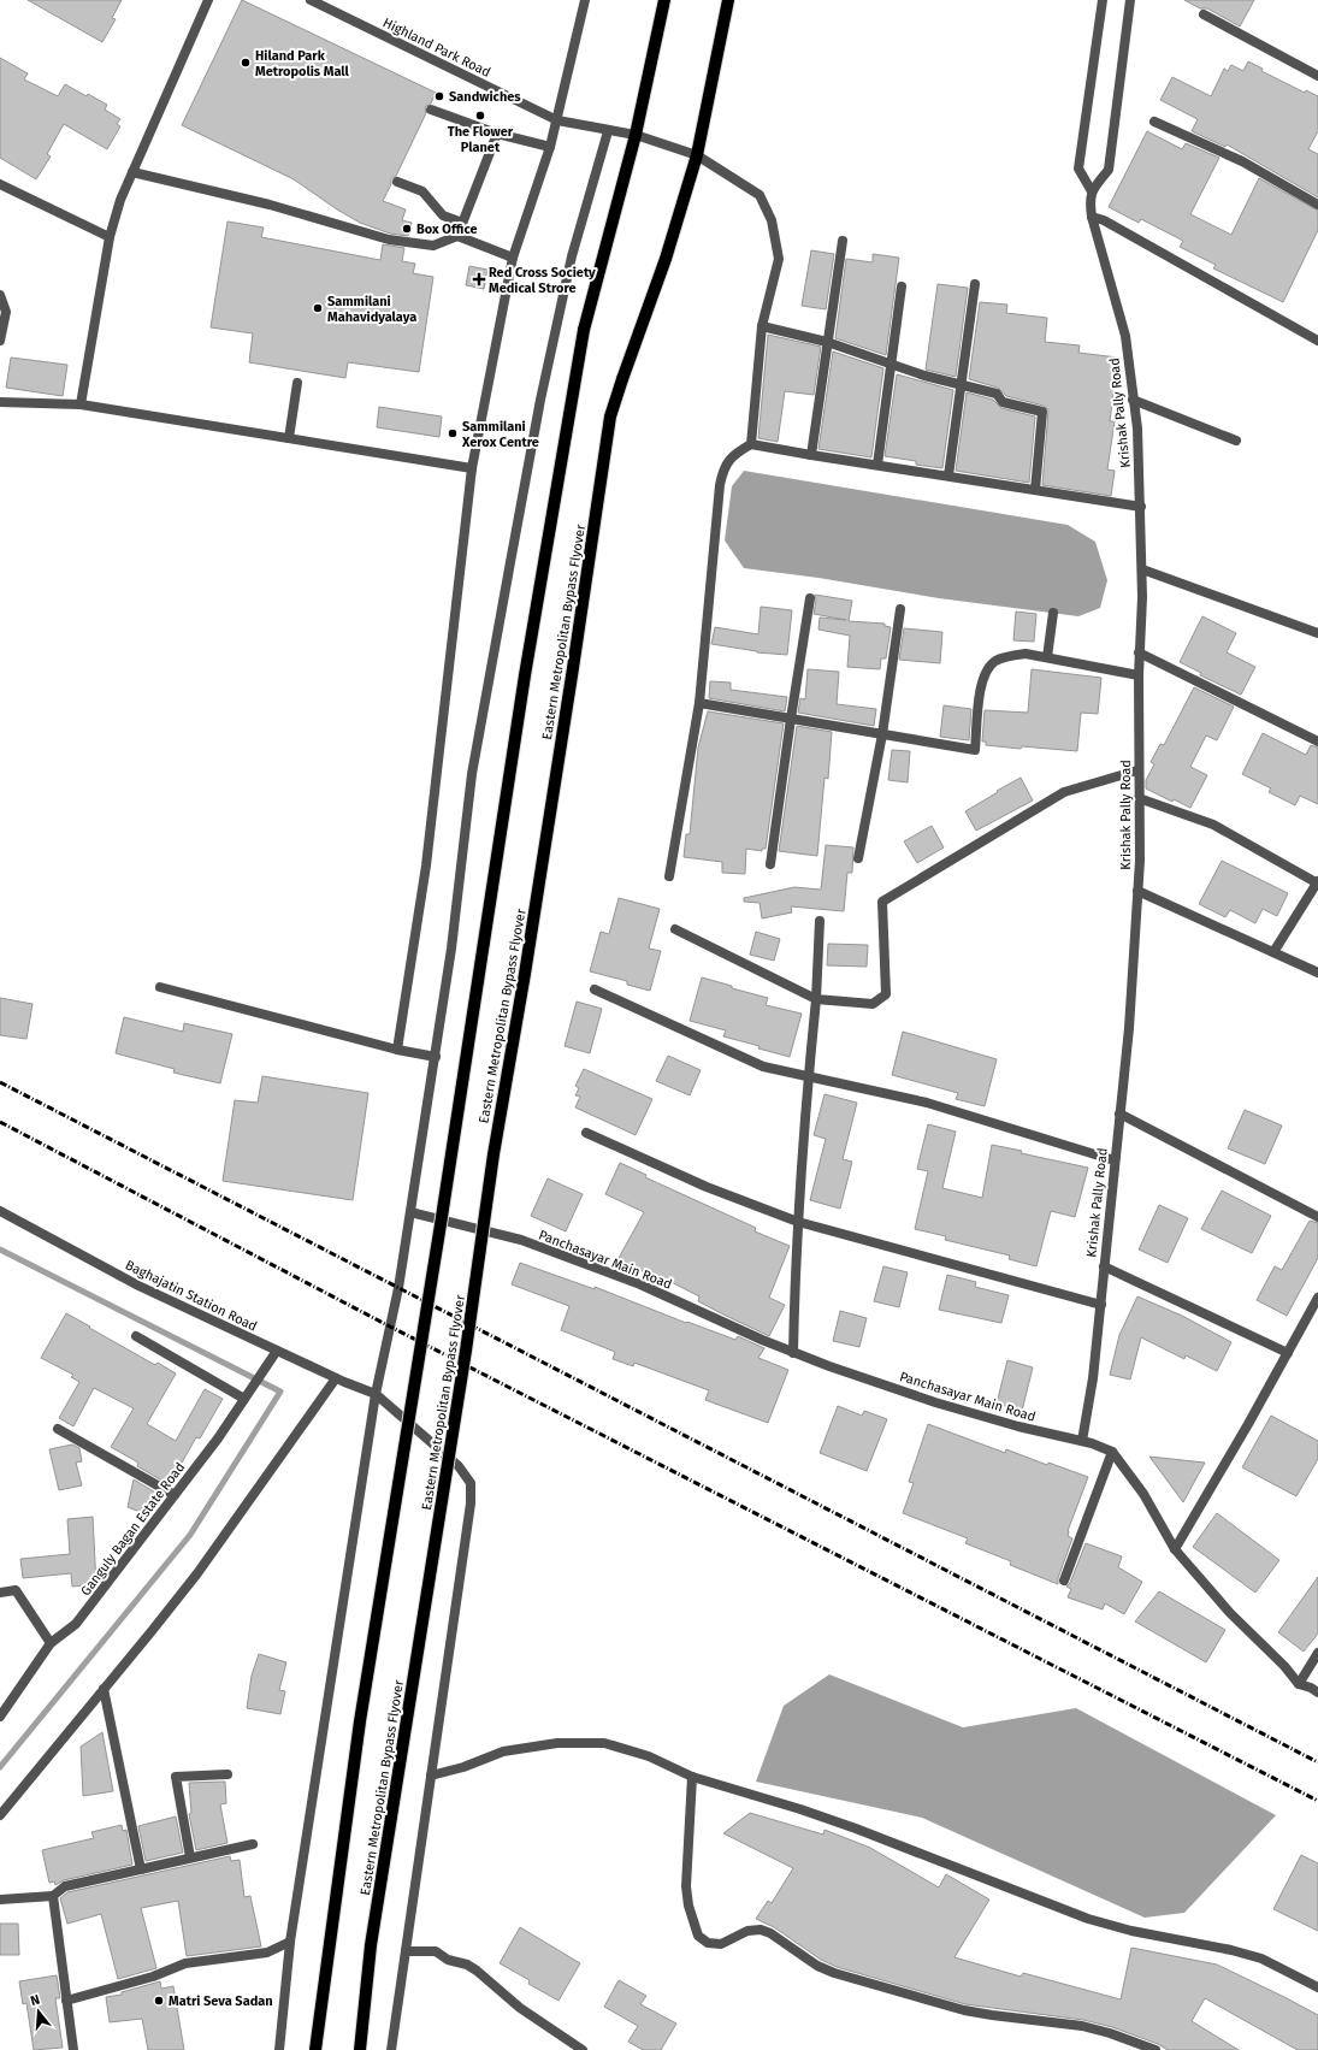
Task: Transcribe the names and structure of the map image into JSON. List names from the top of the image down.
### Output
{
  "streets": {
    "main road": ["Eastern Metropolitan Bypass Flyover"],
    "street": [
      "Highland Park Road",
      "Krishak Pally Road",
      "Panchasayar Main Road",
      "Baghajatin Station Road",
      "Ganguly Bagan Estate Road"
    ]
  },
  "crossings": [
    ["Highland Park Road", "Eastern Metropolitan Bypass Flyover"],
    ["Krishak Pally Road", "Panchasayar Main Road"],
    ["Baghajatin Station Road", "Ganguly Bagan Estate Road"]
  ],
  "places": {
    "other": [
      "Hiland Park Metropolis Mall",
      "Sandwiches",
      "The Flower Planet",
      "Box Office",
      "Sammilani Mahavidyalaya",
      "Sammilani Xerox Centre",
      "Matri Seva Sadan"
    ],
    "health": ["Red Cross Society Medical Strore"]
  },
  "north": "top"
}
